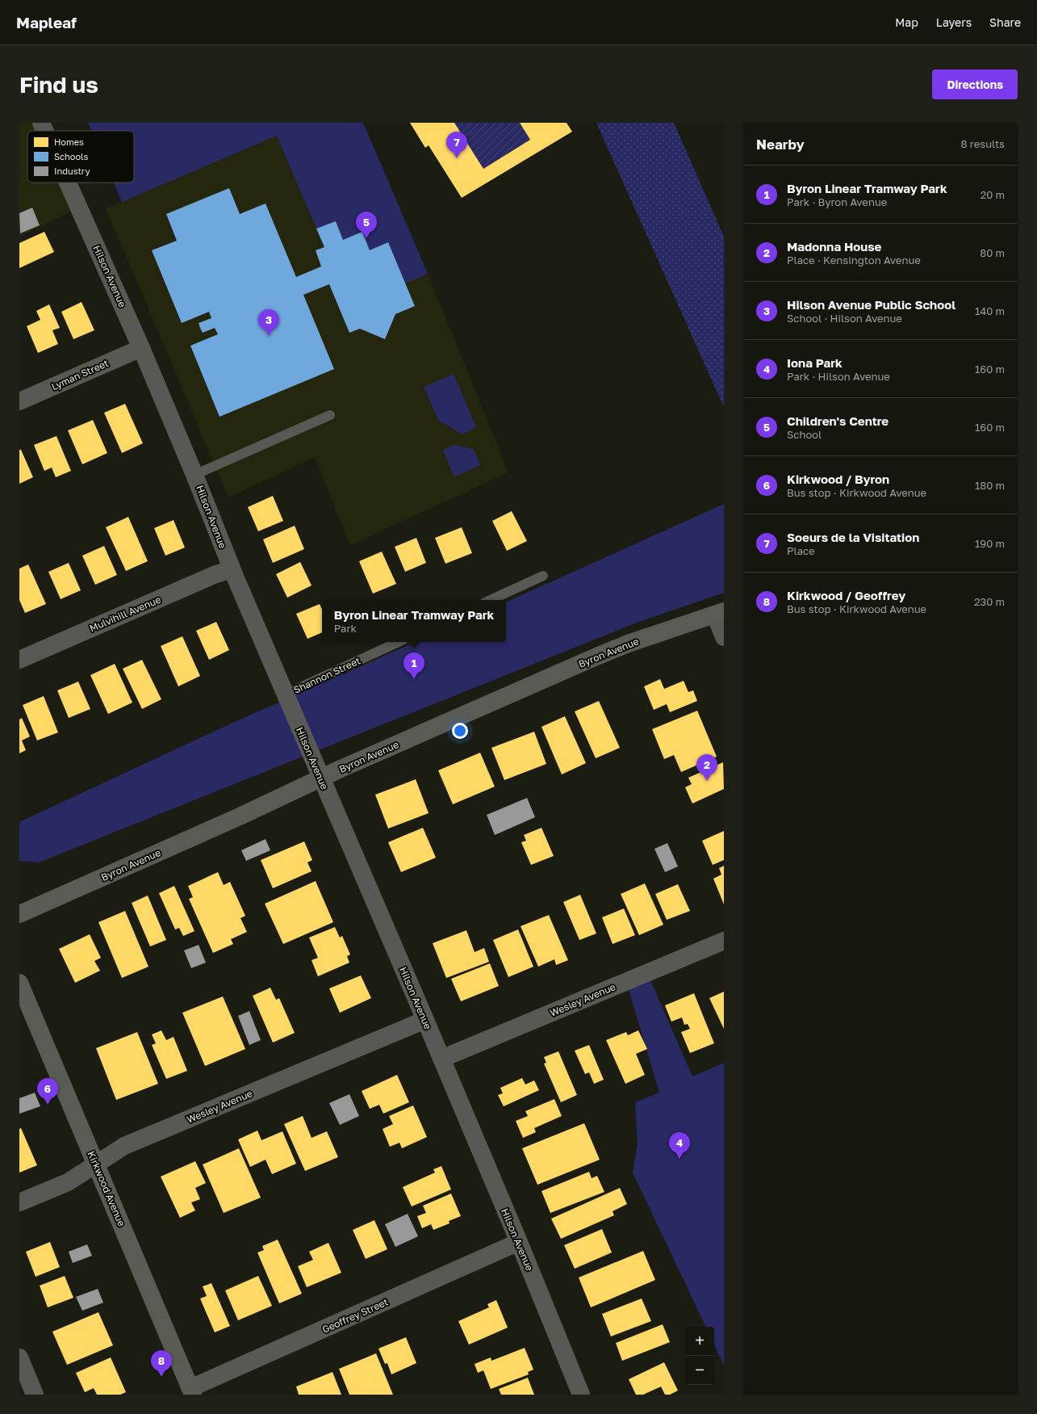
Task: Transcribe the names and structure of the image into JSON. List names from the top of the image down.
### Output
{
  "streets": {
    "street": [
      "Hilson Avenue",
      "Lyman Street",
      "Mulvihill Avenue",
      "Byron Avenue",
      "Wesley Avenue",
      "Kirkwood Avenue",
      "Geoffrey Street"
    ],
    "lane": ["Shannon Street"]
  },
  "crossings": [
    ["Hilson Avenue", "Lyman Street"],
    ["Hilson Avenue", "Mulvihill Avenue"],
    ["Hilson Avenue", "Byron Avenue"],
    ["Hilson Avenue", "Shannon Street"],
    ["Hilson Avenue", "Wesley Avenue"],
    ["Hilson Avenue", "Geoffrey Street"],
    ["Wesley Avenue", "Kirkwood Avenue"],
    ["Kirkwood Avenue", "Geoffrey Street"]
  ],
  "legend": ["Homes", "Schools", "Industry"],
  "page": {
    "header": "Mapleaf",
    "nav": ["Map", "Layers", "Share"],
    "buttons": "Directions",
    "title": "Find us",
    "heading": ["Nearby", "8 results"],
    "pins": [
      "7",
      "5",
      "3",
      "1",
      "2",
      "6",
      "4",
      "8"
    ],
    "list": [
      {
        "mark": "1",
        "name": "Byron Linear Tramway Park",
        "note": "Park · Byron Avenue",
        "value": "20 m"
      },
      {
        "mark": "2",
        "name": "Madonna House",
        "note": "Place · Kensington Avenue",
        "value": "80 m"
      },
      {
        "mark": "3",
        "name": "Hilson Avenue Public School",
        "note": "School · Hilson Avenue",
        "value": "140 m"
      },
      {
        "mark": "4",
        "name": "Iona Park",
        "note": "Park · Hilson Avenue",
        "value": "160 m"
      },
      {
        "mark": "5",
        "name": "Children's Centre",
        "note": "School",
        "value": "160 m"
      },
      {
        "mark": "6",
        "name": "Kirkwood / Byron",
        "note": "Bus stop · Kirkwood Avenue",
        "value": "180 m"
      },
      {
        "mark": "7",
        "name": "Soeurs de la Visitation",
        "note": "Place",
        "value": "190 m"
      },
      {
        "mark": "8",
        "name": "Kirkwood / Geoffrey",
        "note": "Bus stop · Kirkwood Avenue",
        "value": "230 m"
      }
    ],
    "popup": ["Byron Linear Tramway Park", "Park"],
    "map_buttons": ["+", "−"]
  }
}
